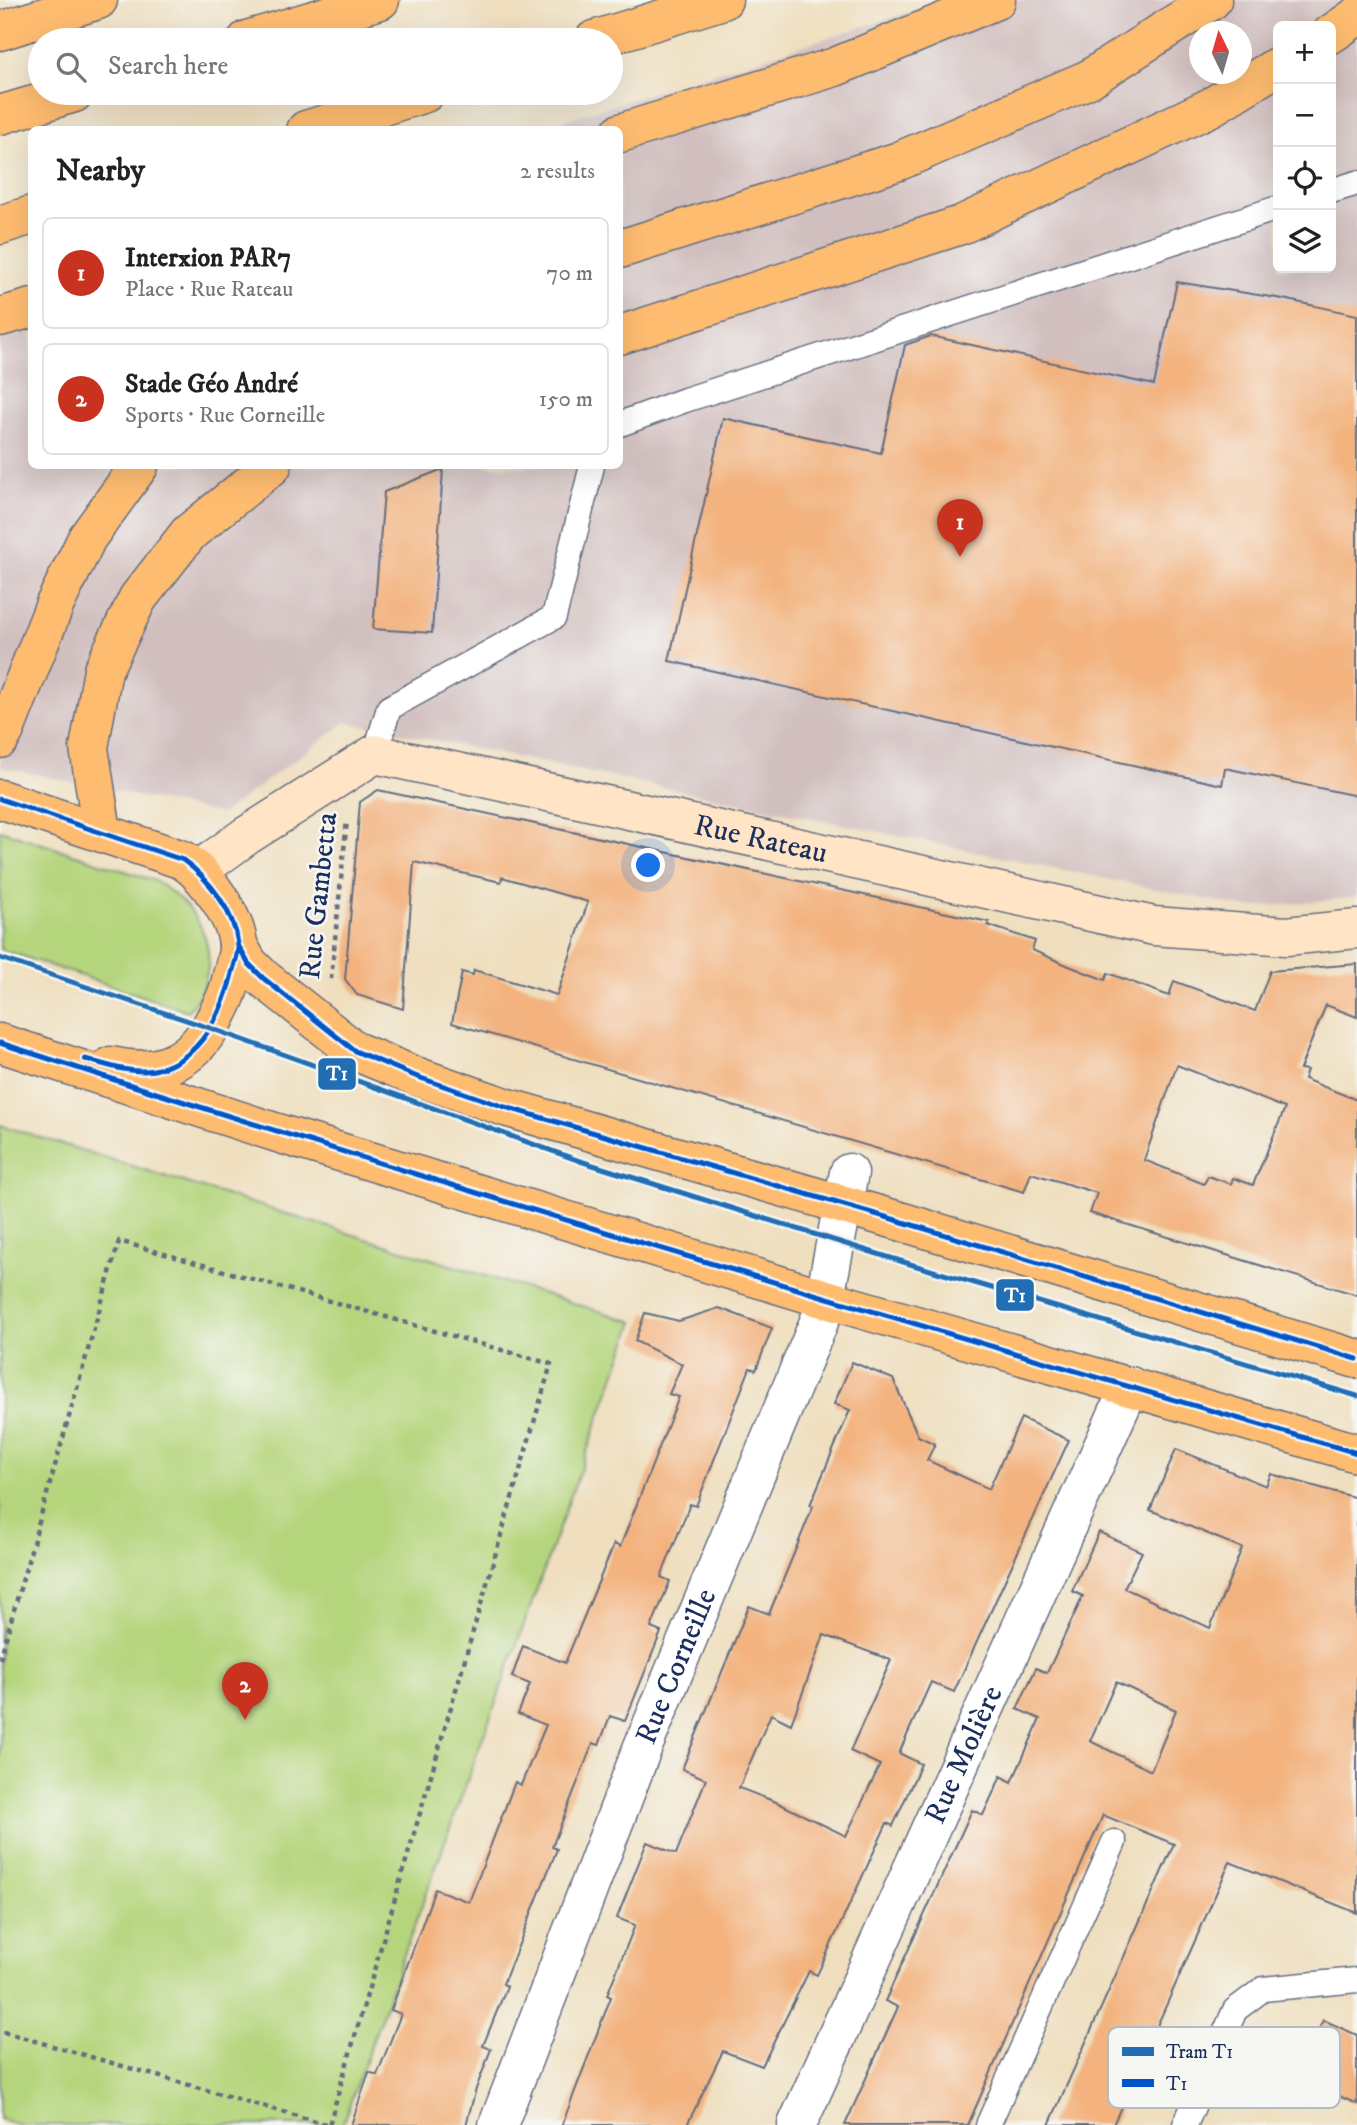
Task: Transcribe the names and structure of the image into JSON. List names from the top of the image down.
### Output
{
  "streets": {
    "street": ["Rue Rateau", "Rue Corneille", "Rue Molière"],
    "path": ["Rue Gambetta"]
  },
  "crossings": [
    ["Rue Rateau", "Rue Gambetta"]
  ],
  "lines": ["transit line T1", "tram line T1"],
  "legend": ["Tram T1", "T1"],
  "north": "top",
  "page": {
    "map_buttons": ["+", "−"],
    "search": "Search here",
    "heading": ["Nearby", "2 results"],
    "list": [
      {
        "mark": "1",
        "name": "Interxion PAR7",
        "note": "Place · Rue Rateau",
        "value": "70 m"
      },
      {
        "mark": "2",
        "name": "Stade Géo André",
        "note": "Sports · Rue Corneille",
        "value": "150 m"
      }
    ],
    "pins": ["1", "2"]
  }
}
